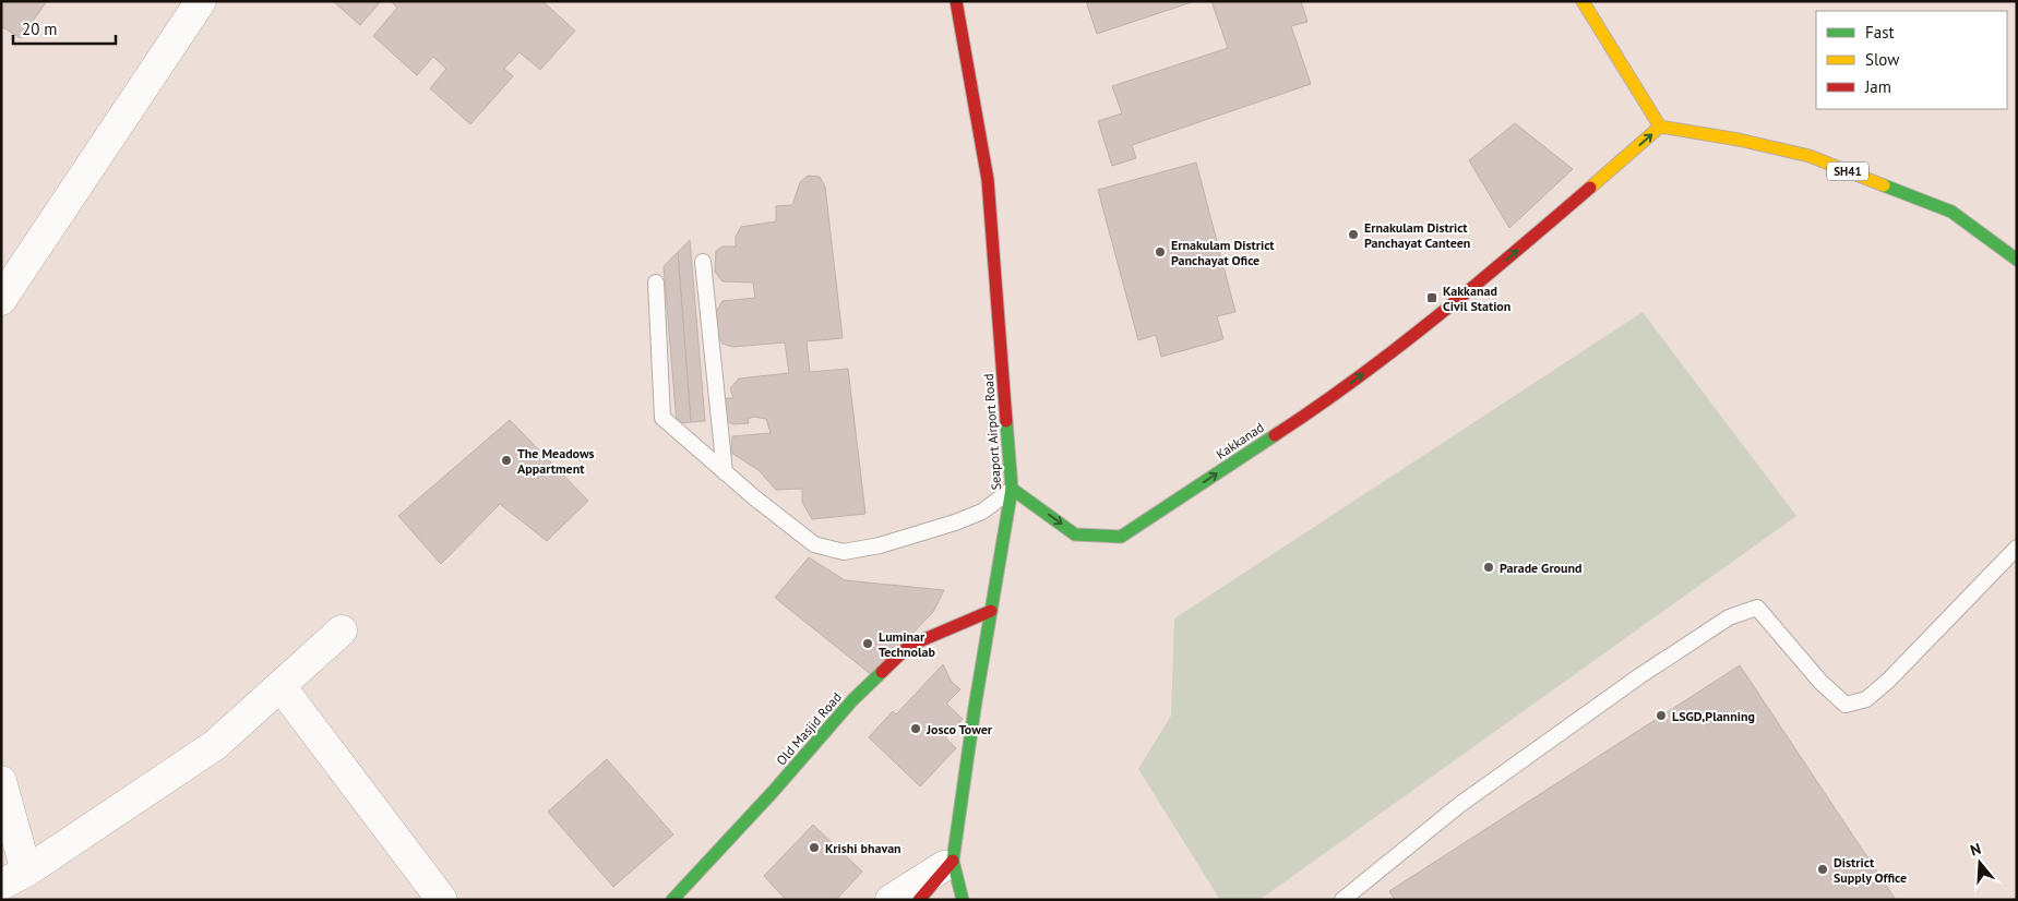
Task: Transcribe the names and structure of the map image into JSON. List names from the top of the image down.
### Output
{
  "streets": {
    "main road": [
      "SH41",
      "Seaport Airport Road",
      "Kakkanad",
      "Old Masjid Road"
    ]
  },
  "crossings": [
    ["SH41", "Kakkanad"],
    ["Seaport Airport Road", "Kakkanad"],
    ["Seaport Airport Road", "Old Masjid Road"]
  ],
  "one_way": ["Kakkanad"],
  "places": {
    "other": [
      "Ernakulam District Panchayat Canteen",
      "Ernakulam District Panchayat Ofice",
      "The Meadows Appartment",
      "Parade Ground",
      "Luminar Technolab",
      "LSGD,Planning",
      "Josco Tower",
      "Krishi bhavan",
      "District Supply Office"
    ],
    "transit": ["Kakkanad Civil Station"]
  },
  "legend": ["Fast", "Slow", "Jam"],
  "scale_bar": "20 m",
  "north": "top"
}
